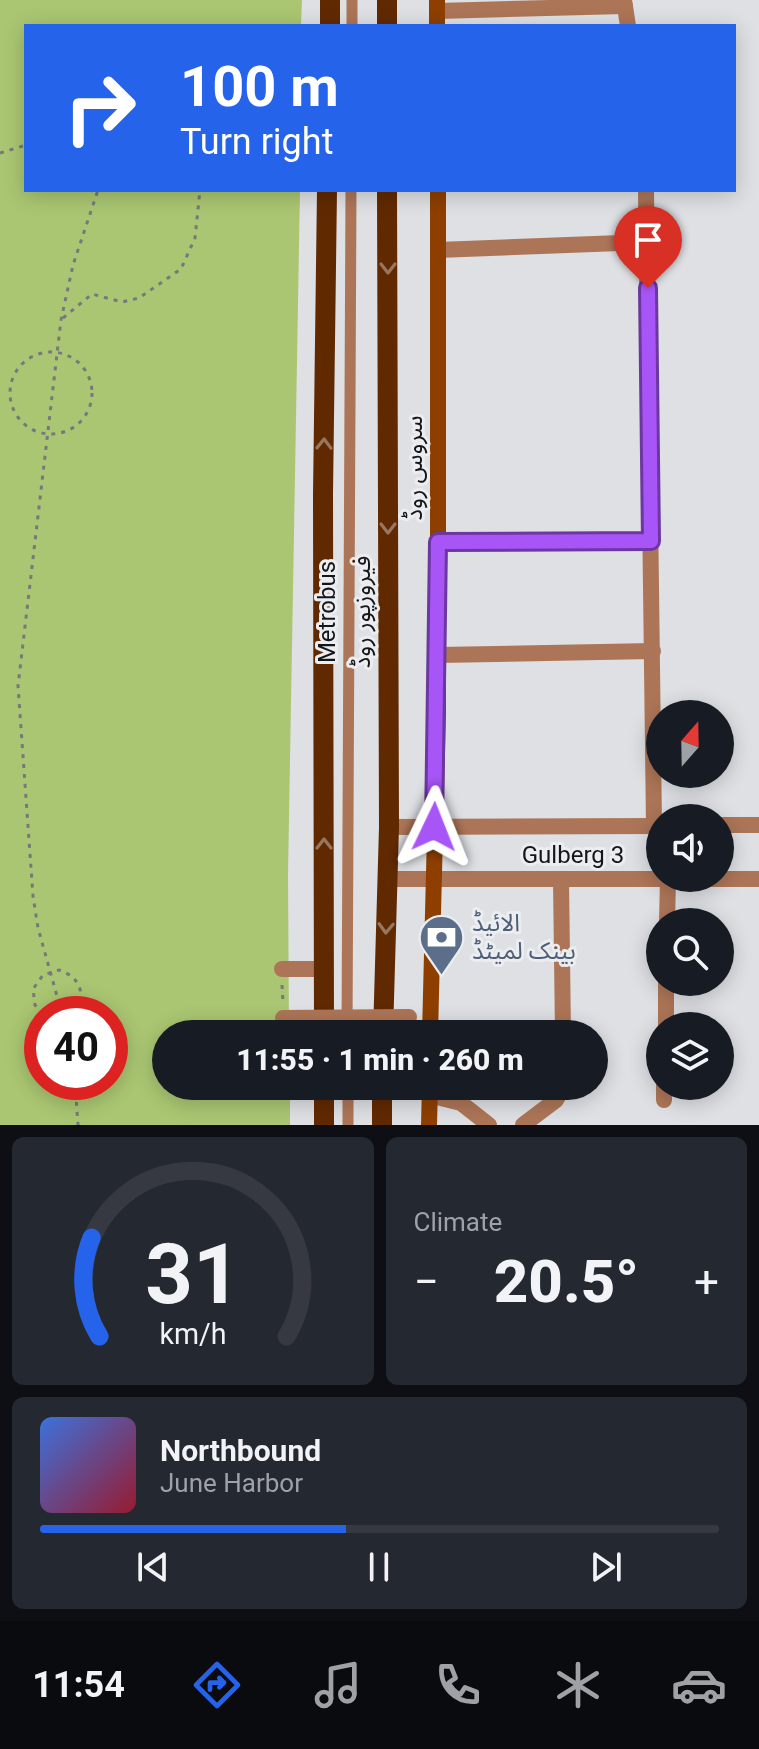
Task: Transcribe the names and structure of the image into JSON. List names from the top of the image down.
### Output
{
  "streets": {
    "main road": ["فیروزپور روڈ"],
    "street": ["سروس روڈ", "Gulberg 3"],
    "lane": ["Metrobus"]
  },
  "crossings": [
    ["سروس روڈ", "Gulberg 3"],
    ["فیروزپور روڈ", "Gulberg 3"]
  ],
  "places": {
    "bank": ["الائیڈ بینک لمیٹڈ"]
  },
  "north": "top",
  "page": {
    "turn": ["100 m", "Turn right"],
    "limit": "40",
    "trip": "11:55 · 1 min · 260 m",
    "tile": "Climate",
    "heat": ["−", "20.5°", "+"],
    "song": ["Northbound", "June Harbor"],
    "tabs": "11:54",
    "gauge": ["31", "km/h"]
  }
}
